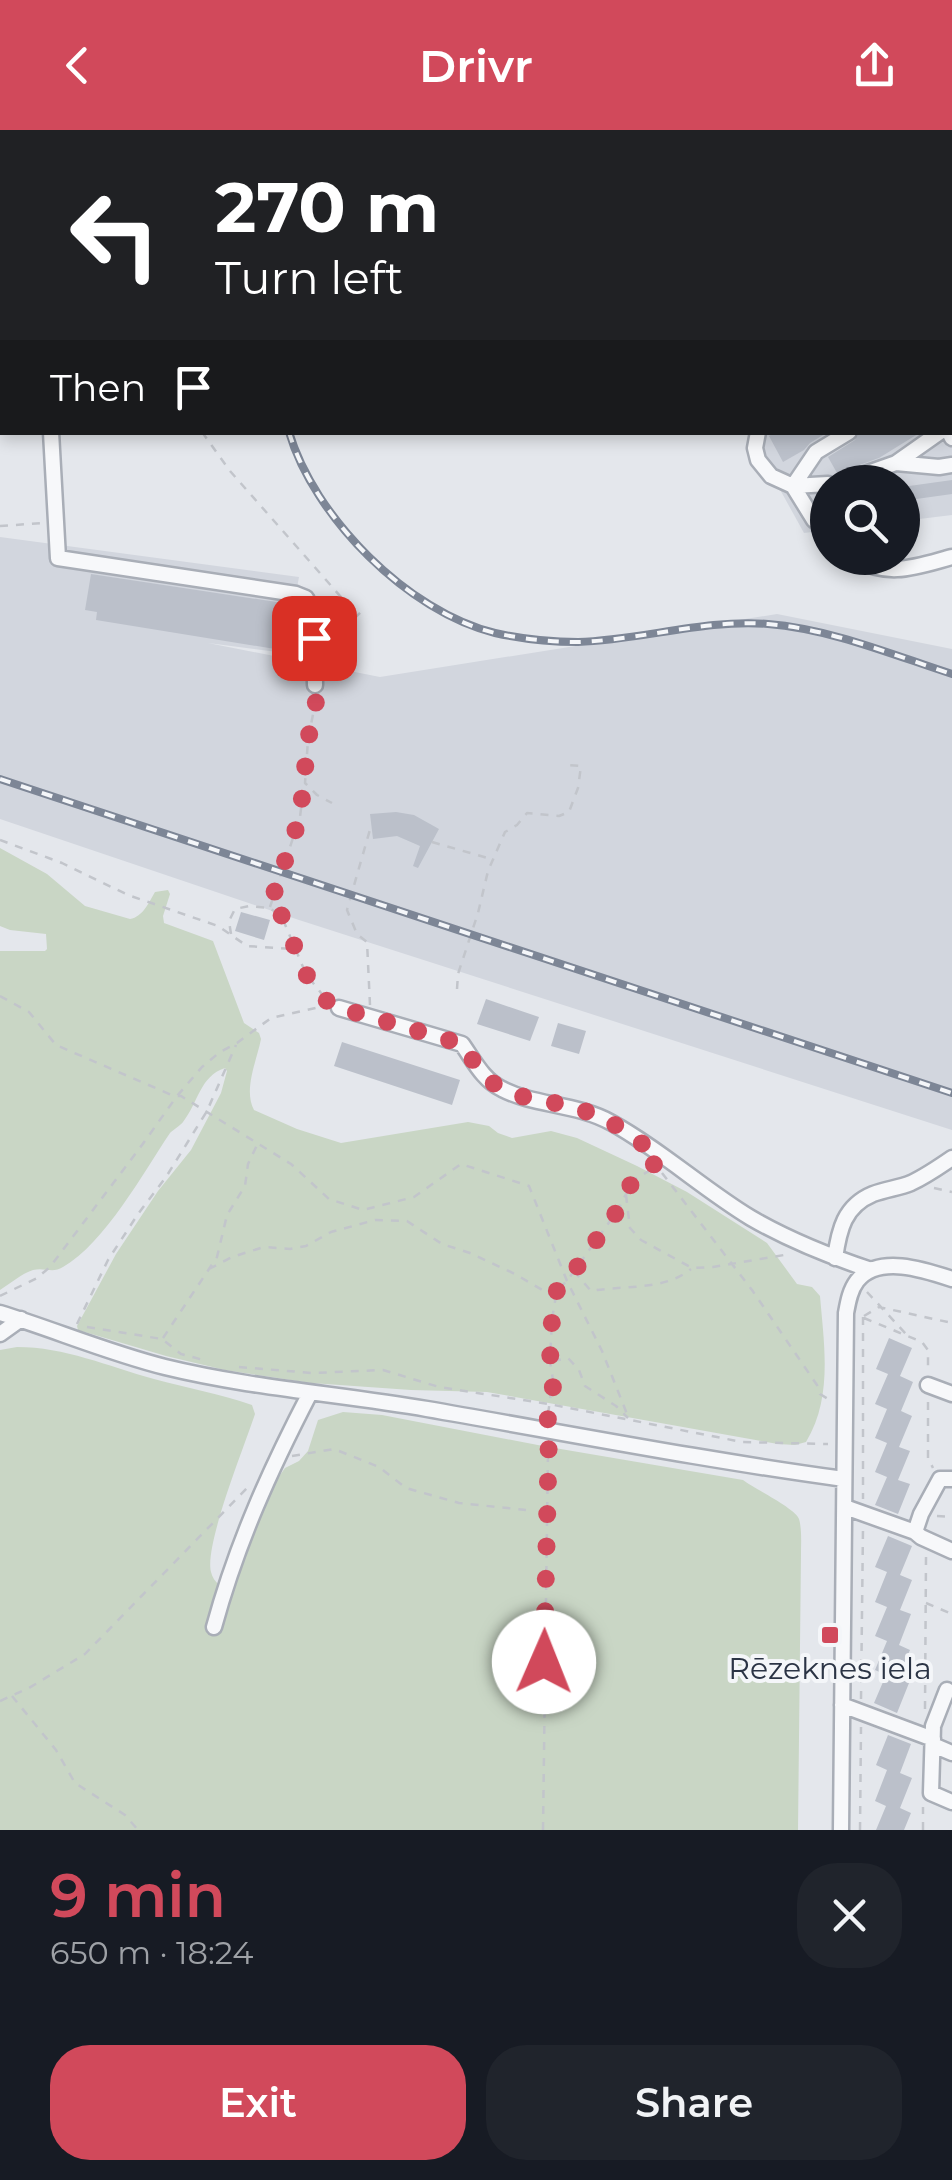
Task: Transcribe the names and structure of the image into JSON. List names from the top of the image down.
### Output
{
  "places": {
    "transit": ["Rēzeknes iela"]
  },
  "page": {
    "header": "Drivr",
    "turn": ["270 m", "Turn left"],
    "then": "Then",
    "heading": ["9 min", "650 m · 18:24"],
    "buttons": ["Exit", "Share"]
  }
}
